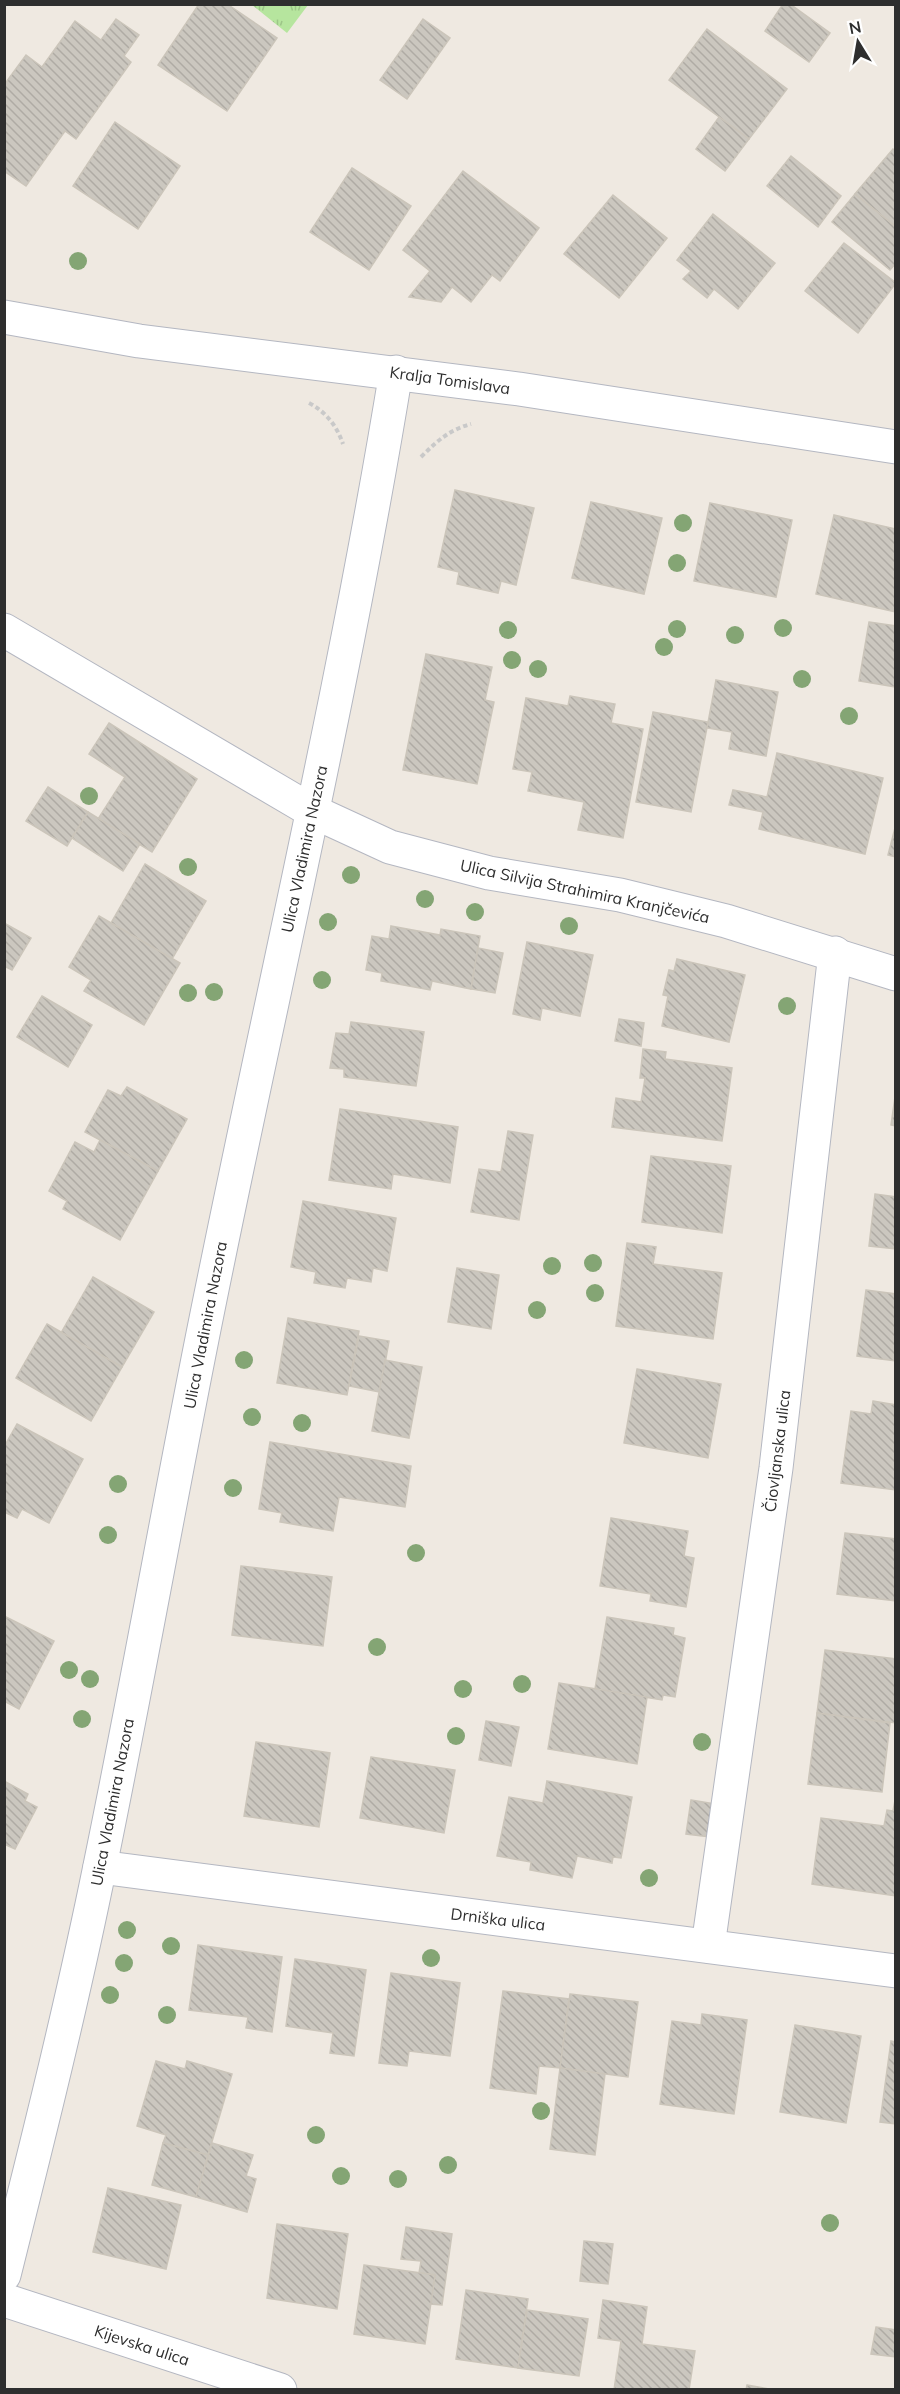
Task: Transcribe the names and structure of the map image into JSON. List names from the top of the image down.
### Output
{
  "streets": {
    "street": [
      "Kralja Tomislava",
      "Ulica Vladimira Nazora",
      "Ulica Silvija Strahimira Kranjčevića",
      "Čiovljanska ulica",
      "Drniška ulica",
      "Kijevska ulica"
    ]
  },
  "crossings": [
    ["Kralja Tomislava", "Ulica Vladimira Nazora"],
    ["Ulica Vladimira Nazora", "Ulica Silvija Strahimira Kranjčevića"],
    ["Ulica Vladimira Nazora", "Drniška ulica"],
    ["Ulica Silvija Strahimira Kranjčevića", "Čiovljanska ulica"],
    ["Čiovljanska ulica", "Drniška ulica"]
  ],
  "north": "top"
}
